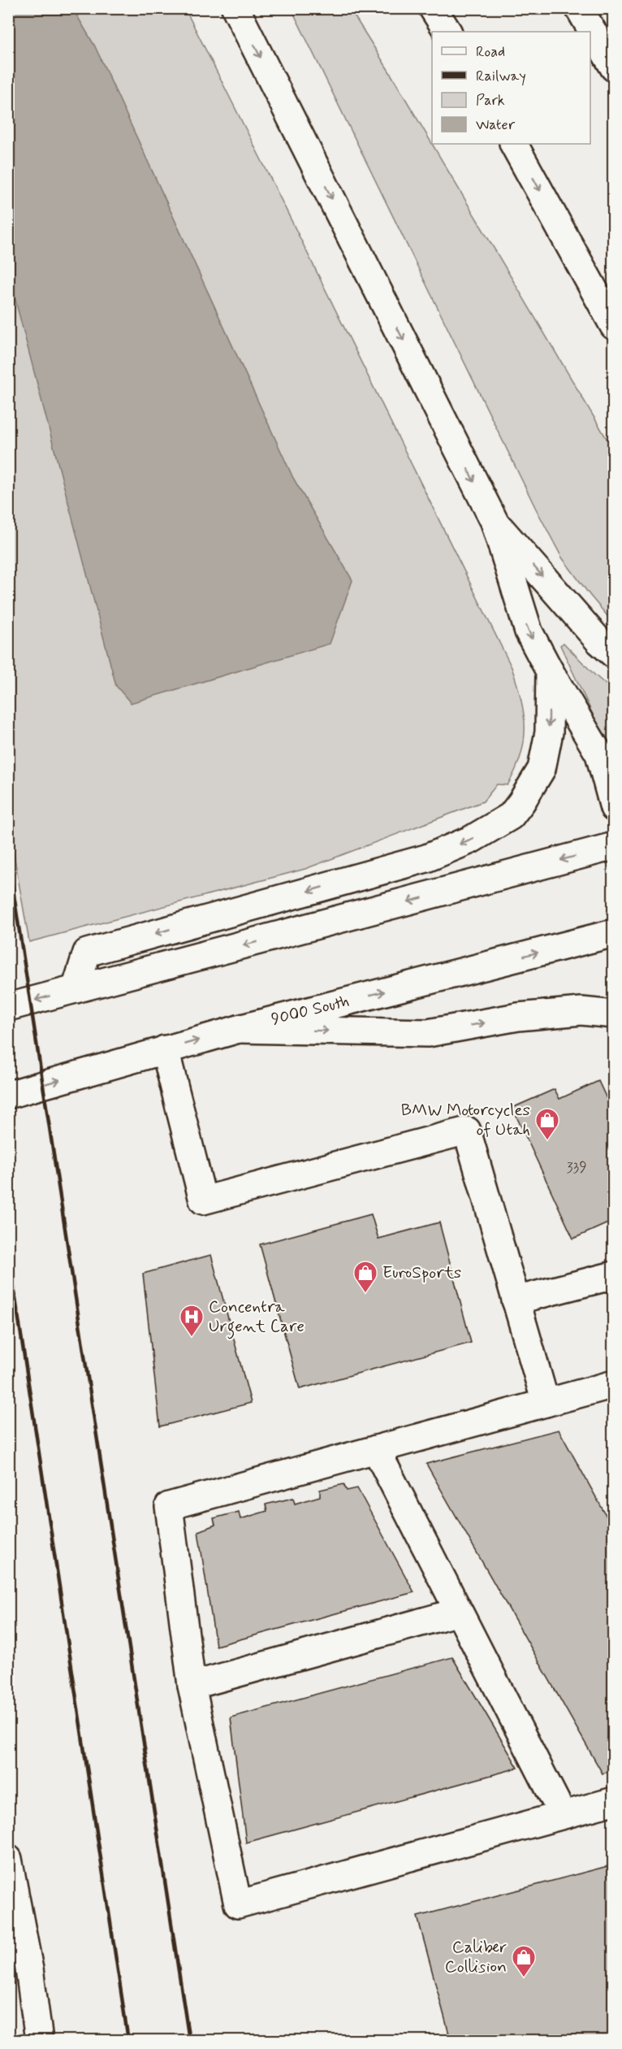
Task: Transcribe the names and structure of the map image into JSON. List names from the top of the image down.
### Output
{
  "streets": {
    "main road": ["9000 South"]
  },
  "places": {
    "shop": ["BMW Motorcycles of Utah", "EuroSports", "Caliber Collision"],
    "hospital": ["Concentra Urgent Care"]
  },
  "house_numbers": ["339"],
  "legend": [
    "Road",
    "Railway",
    "Park",
    "Water"
  ]
}
